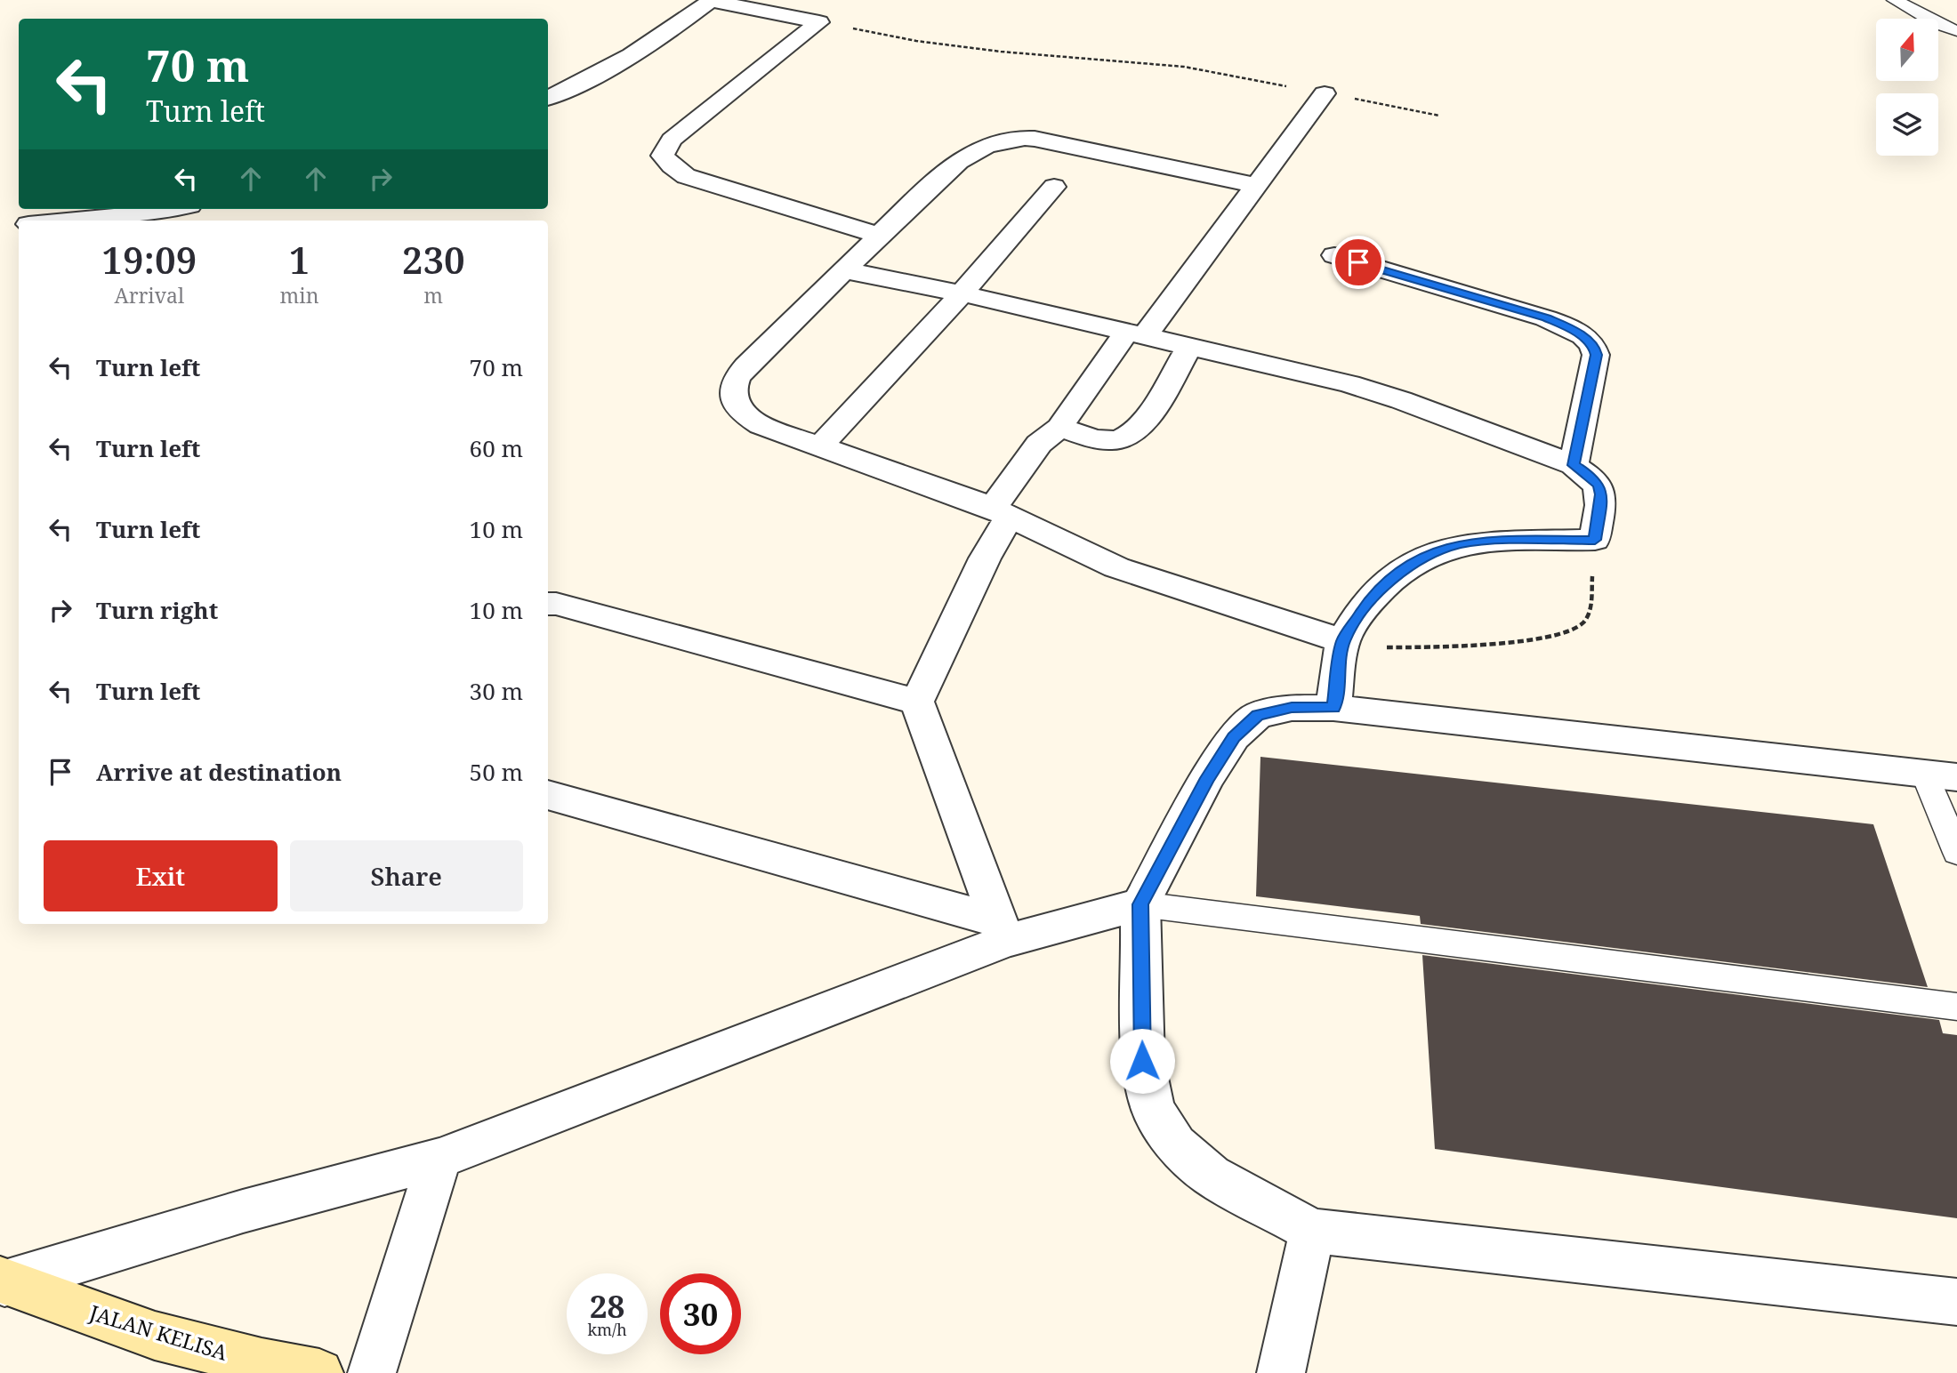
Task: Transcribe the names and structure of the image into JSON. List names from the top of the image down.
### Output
{
  "streets": {
    "main road": ["JALAN KELISA"]
  },
  "north": "top",
  "page": {
    "turn": ["70 m", "Turn left"],
    "eta": [
      "19:09",
      "Arrival",
      "1",
      "min",
      "230",
      "m"
    ],
    "list": [
      {
        "name": "Turn left",
        "value": "70 m"
      },
      {
        "name": "Turn left",
        "value": "60 m"
      },
      {
        "name": "Turn left",
        "value": "10 m"
      },
      {
        "name": "Turn right",
        "value": "10 m"
      },
      {
        "name": "Turn left",
        "value": "30 m"
      },
      {
        "name": "Arrive at destination",
        "value": "50 m"
      }
    ],
    "buttons": ["Exit", "Share"],
    "speed": "28 km/h",
    "limit": "30"
  }
}
